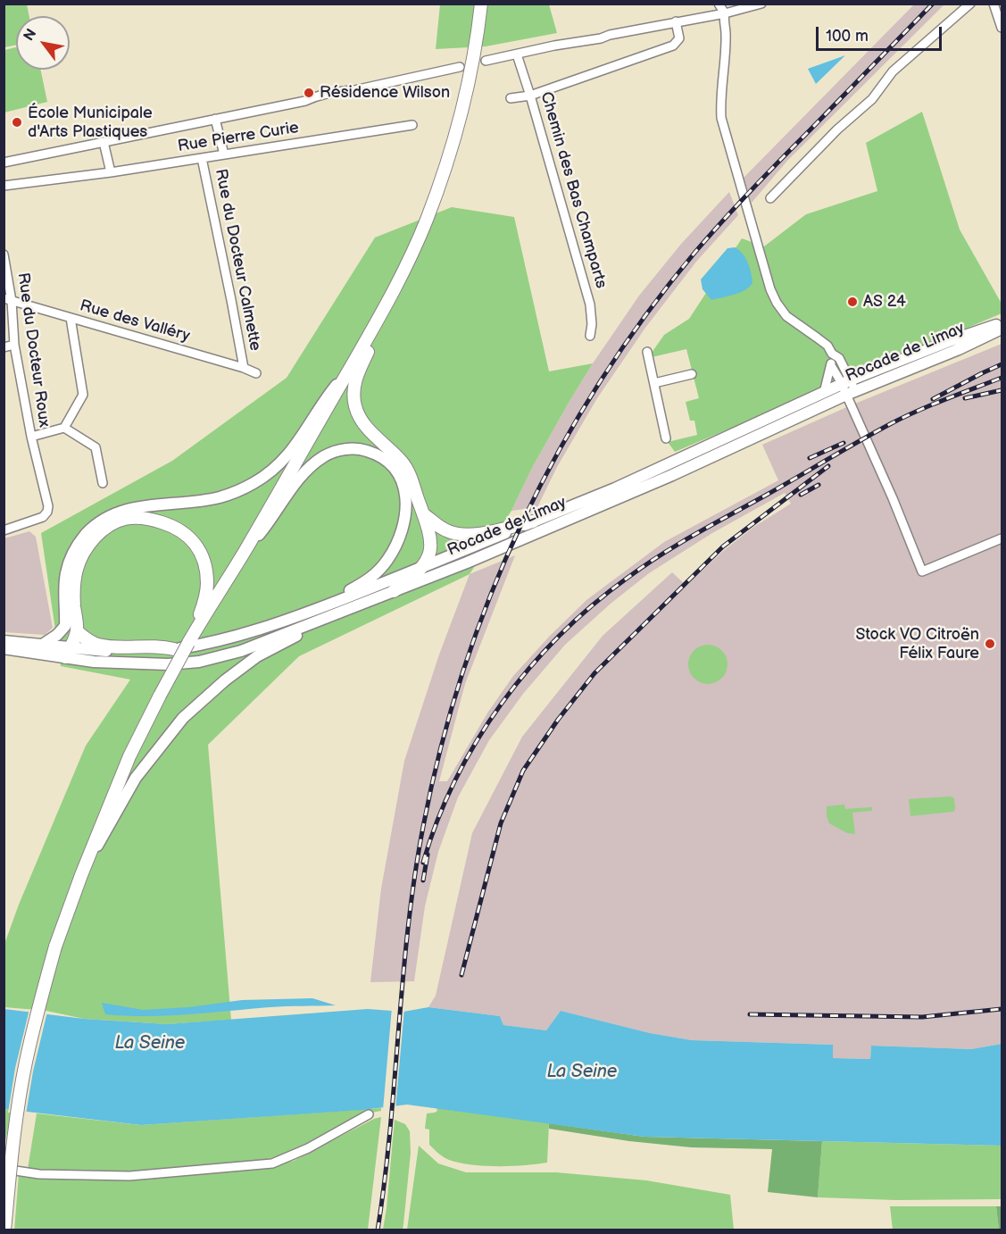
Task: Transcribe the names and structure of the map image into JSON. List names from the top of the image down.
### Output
{
  "streets": {
    "main road": ["Rocade de Limay"],
    "street": [
      "Rue Pierre Curie",
      "Chemin des Bas Champarts",
      "Rue du Docteur Calmette",
      "Rue des Valléry",
      "Rue du Docteur Roux"
    ]
  },
  "crossings": [
    ["Rue Pierre Curie", "Rue du Docteur Calmette"],
    ["Rue du Docteur Calmette", "Rue des Valléry"],
    ["Rue des Valléry", "Rue du Docteur Roux"]
  ],
  "water": ["La Seine"],
  "places": [
    "Résidence Wilson",
    "École Municipale d'Arts Plastiques",
    "AS 24",
    "Stock VO Citroën Félix Faure"
  ],
  "scale_bar": "100 m",
  "north": "top left"
}
